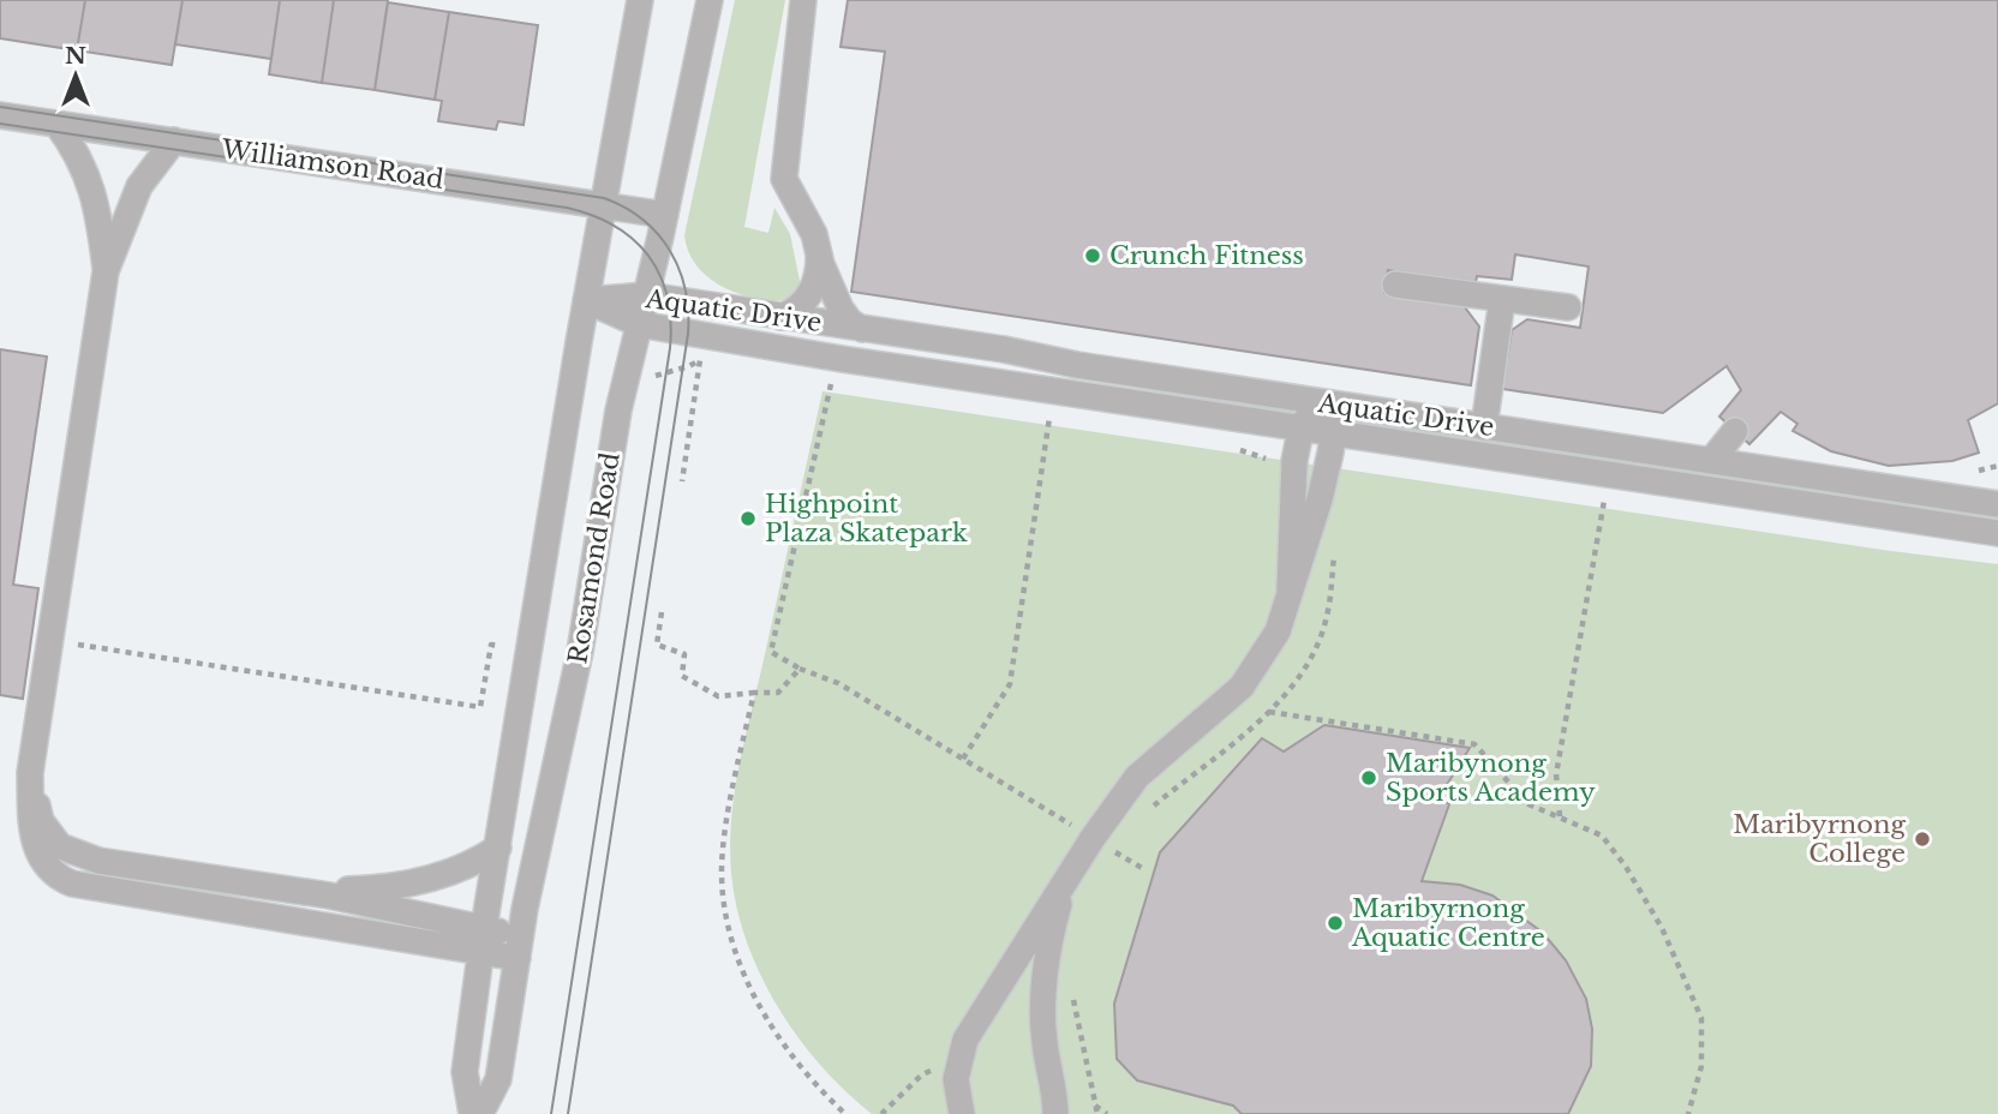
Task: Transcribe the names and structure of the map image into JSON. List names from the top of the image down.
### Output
{
  "streets": {
    "street": ["Williamson Road", "Aquatic Drive", "Rosamond Road"]
  },
  "crossings": [
    ["Williamson Road", "Rosamond Road"],
    ["Aquatic Drive", "Rosamond Road"]
  ],
  "places": [
    "Crunch Fitness",
    "Highpoint Plaza Skatepark",
    "Maribynong Sports Academy",
    "Maribyrnong College",
    "Maribyrnong Aquatic Centre"
  ],
  "north": "top"
}
